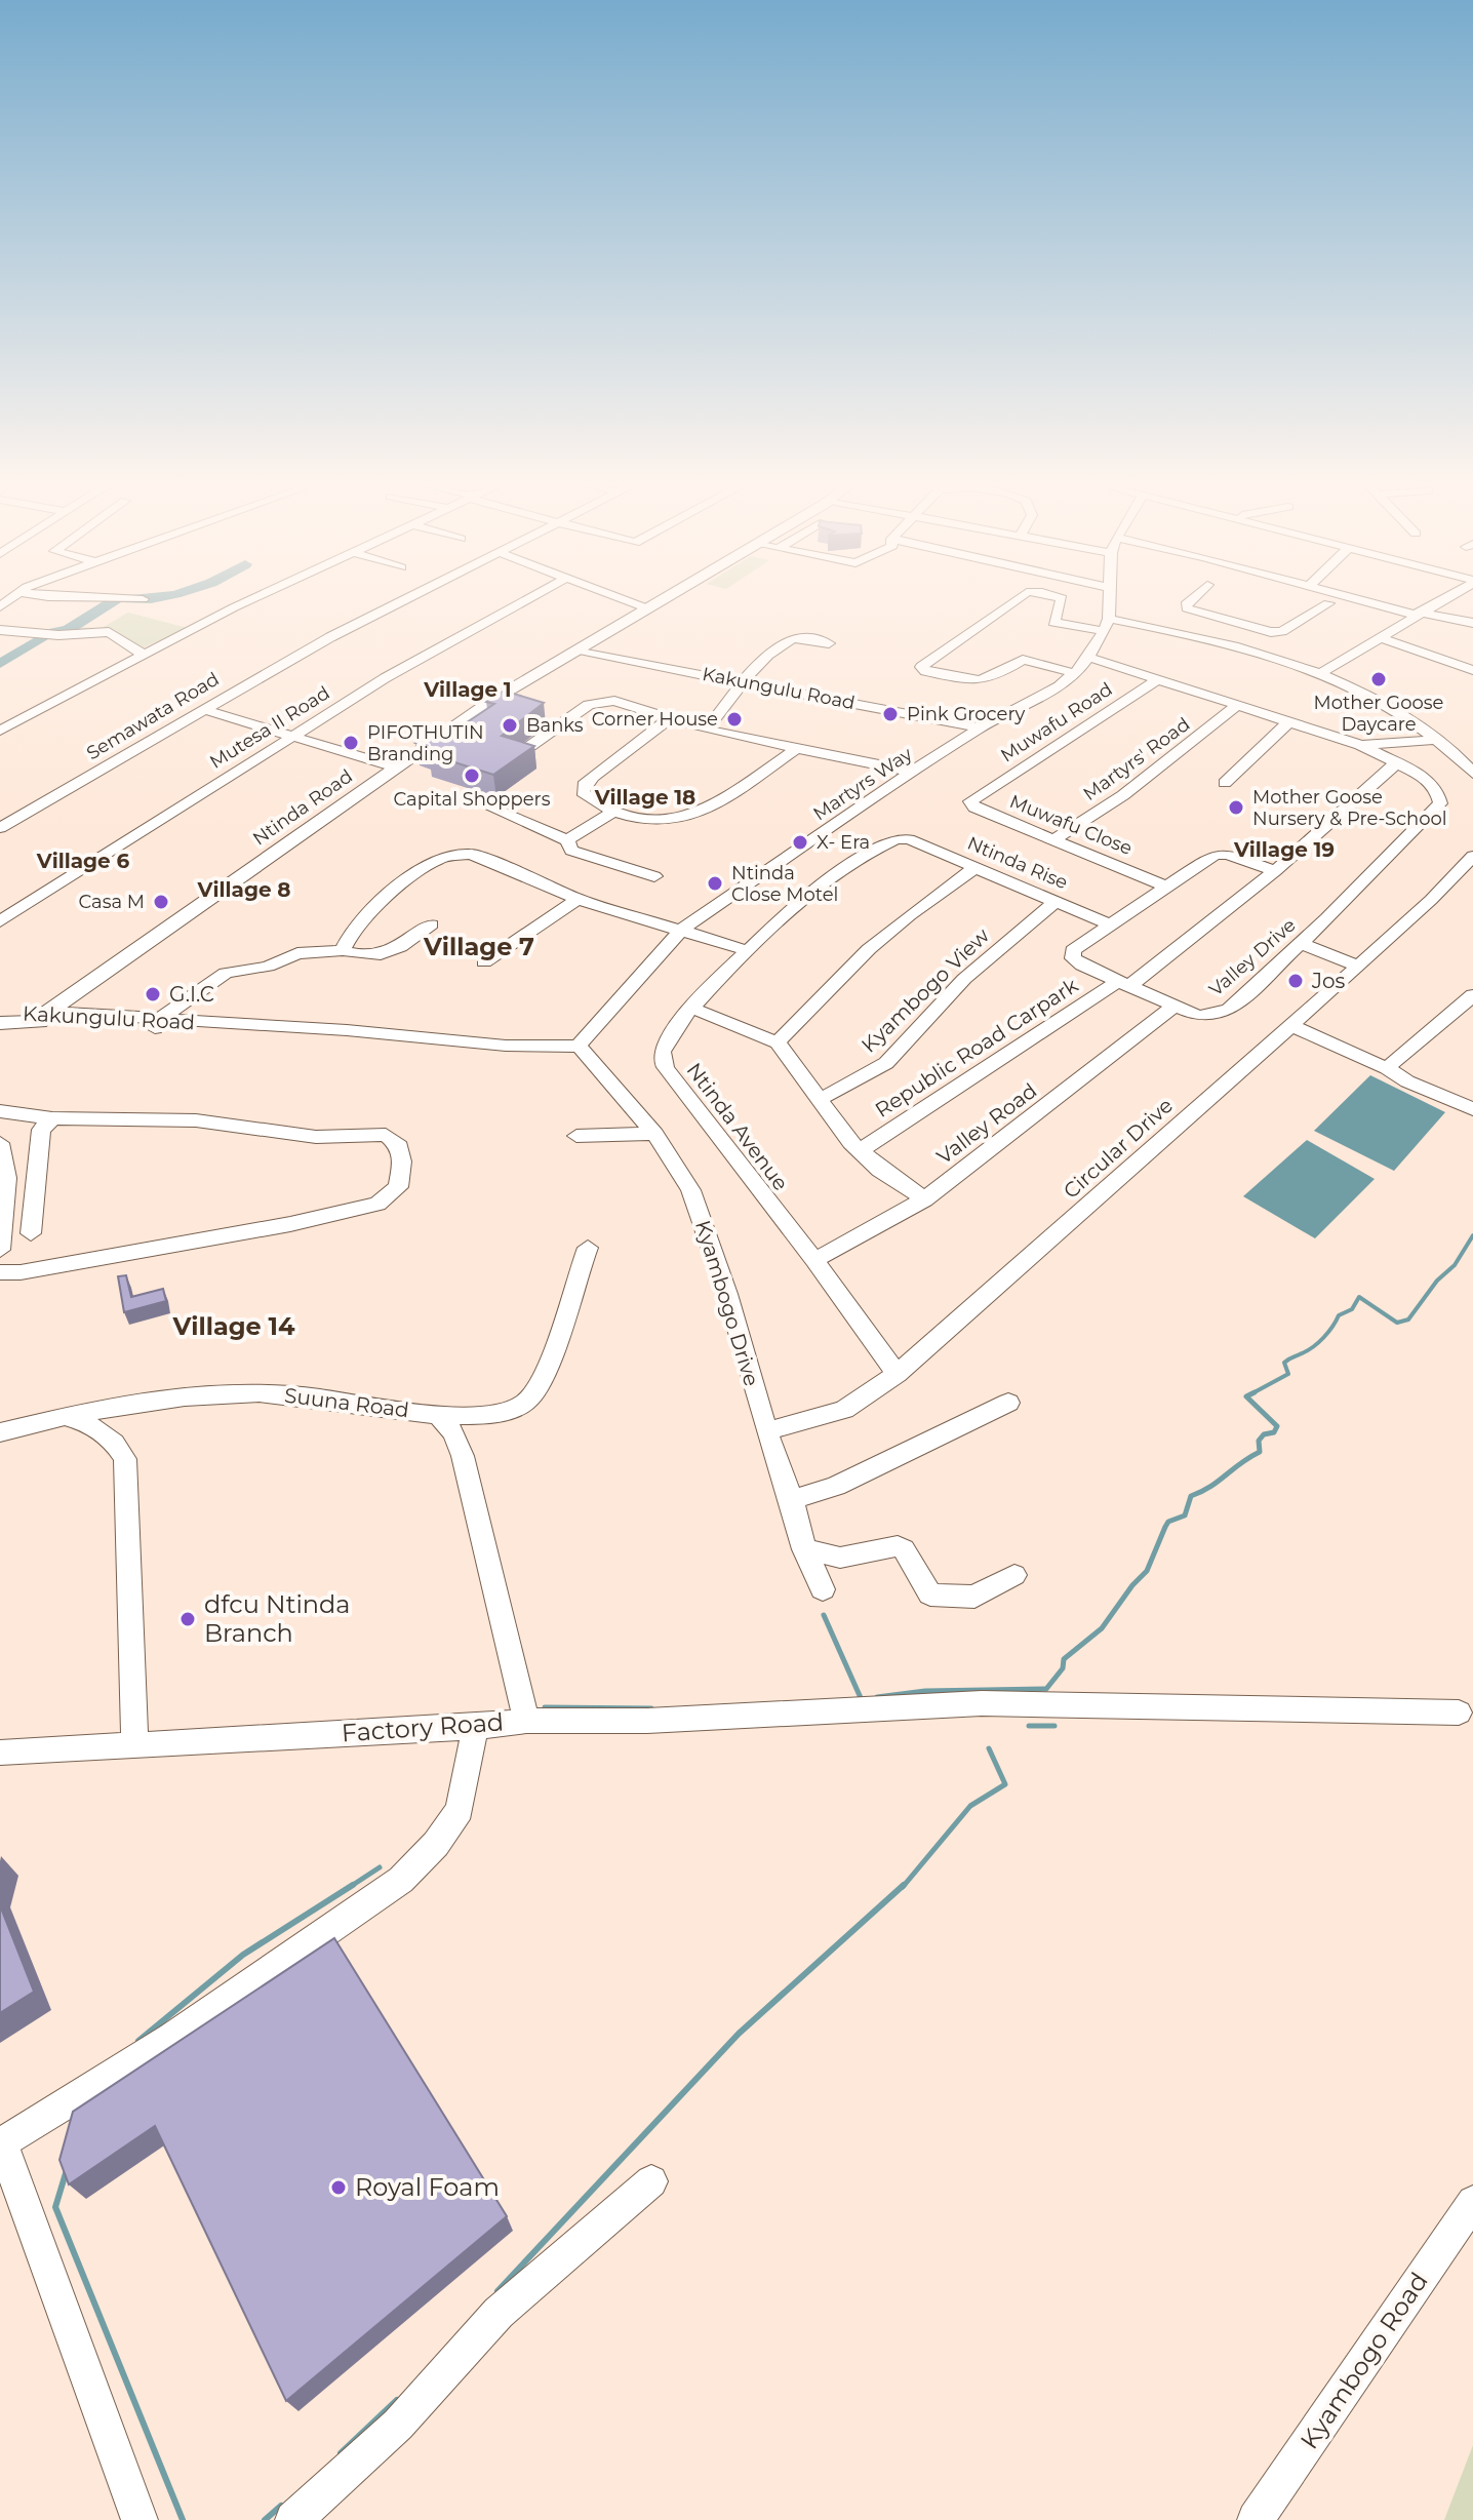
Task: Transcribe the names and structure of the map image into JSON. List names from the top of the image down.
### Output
{
  "streets": {
    "main road": ["Kakungulu Road", "Ntinda Road"],
    "street": [
      "Semawata Road",
      "Muwafu Road",
      "Mutesa II Road",
      "Martyrs' Road",
      "Martyrs Way",
      "Muwafu Close",
      "Ntinda Rise",
      "Valley Drive",
      "Kyambogo View",
      "Republic Road Carpark",
      "Valley Road",
      "Ntinda Avenue",
      "Circular Drive",
      "Kyambogo Drive",
      "Suuna Road",
      "Factory Road",
      "Kyambogo Road"
    ]
  },
  "crossings": [
    ["Kakungulu Road", "Martyrs Way"],
    ["Kakungulu Road", "Ntinda Road"],
    ["Kakungulu Road", "Kyambogo Drive"],
    ["Muwafu Road", "Muwafu Close"],
    ["Martyrs' Road", "Muwafu Close"],
    ["Martyrs Way", "Kyambogo Drive"],
    ["Muwafu Close", "Valley Drive"],
    ["Ntinda Rise", "Valley Drive"],
    ["Ntinda Rise", "Kyambogo View"],
    ["Ntinda Rise", "Ntinda Avenue"],
    ["Valley Drive", "Republic Road Carpark"],
    ["Valley Drive", "Valley Road"],
    ["Valley Road", "Ntinda Avenue"],
    ["Ntinda Avenue", "Circular Drive"],
    ["Circular Drive", "Kyambogo Drive"],
    ["Suuna Road", "Factory Road"]
  ],
  "districts": [
    "Village 1",
    "Village 18",
    "Village 19",
    "Village 6",
    "Village 8",
    "Village 7",
    "Village 14"
  ],
  "places": [
    "Mother Goose Daycare",
    "Pink Grocery",
    "Corner House",
    "Banks",
    "PIFOTHUTIN Branding",
    "Capital Shoppers",
    "Mother Goose Nursery & Pre-School",
    "X- Era",
    "Ntinda Close Motel",
    "Casa M",
    "Jos",
    "G.I.C",
    "dfcu Ntinda Branch",
    "Royal Foam"
  ]
}
